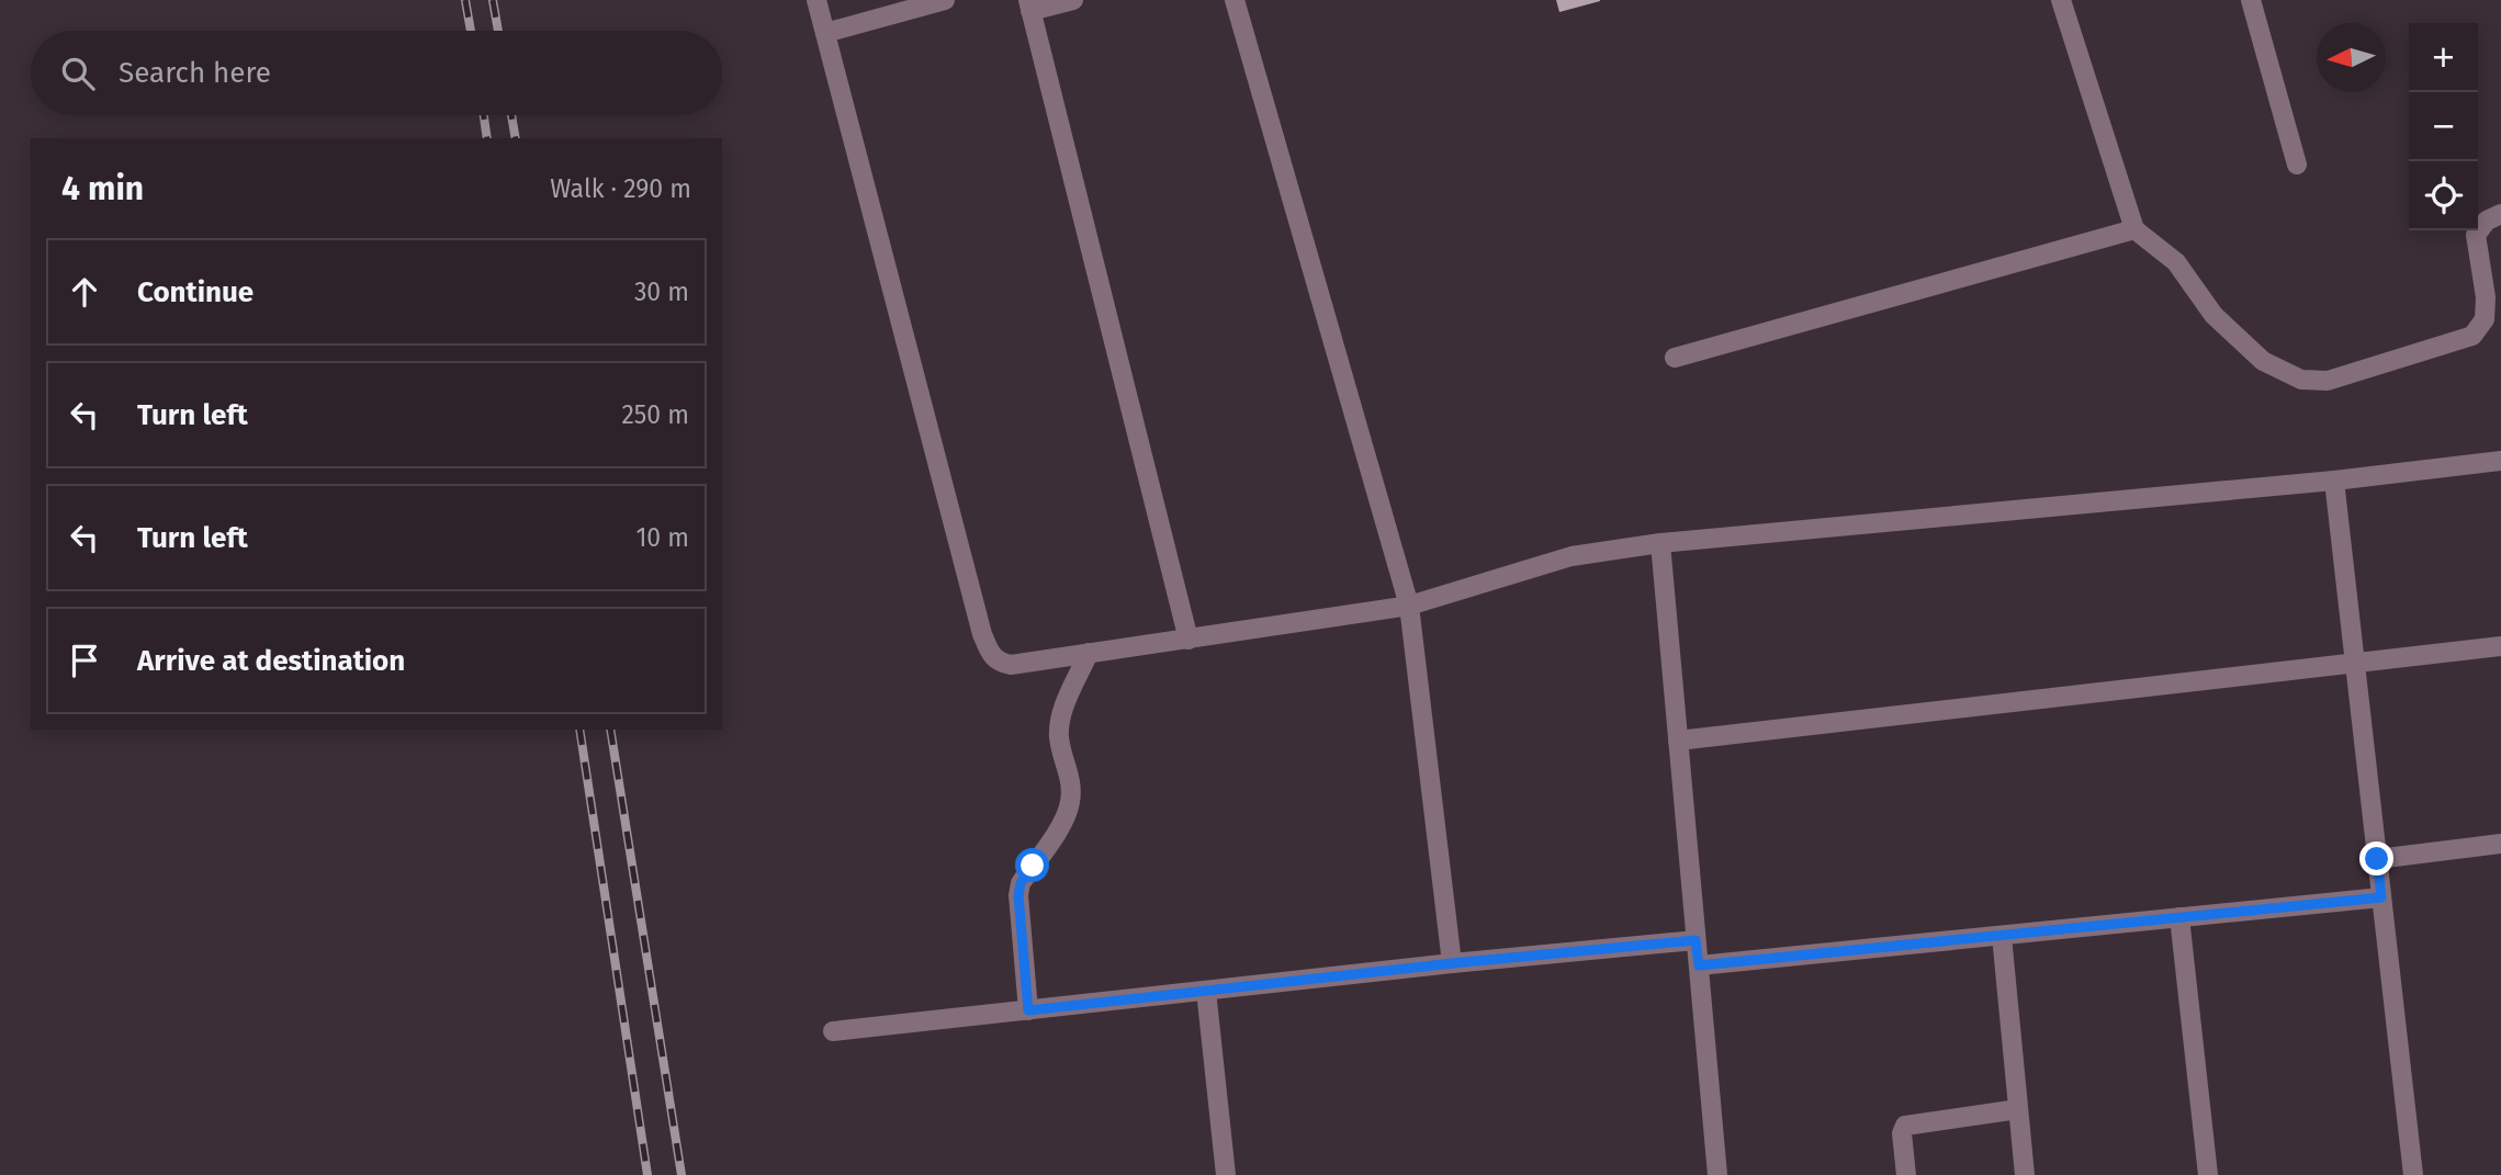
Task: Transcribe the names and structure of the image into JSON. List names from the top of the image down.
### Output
{
  "north": "left",
  "page": {
    "map_buttons": ["+", "−"],
    "search": "Search here",
    "heading": ["4 min", "Walk · 290 m"],
    "list": [
      ["Continue", "30 m"],
      ["Turn left", "250 m"],
      ["Turn left", "10 m"],
      "Arrive at destination"
    ]
  }
}
